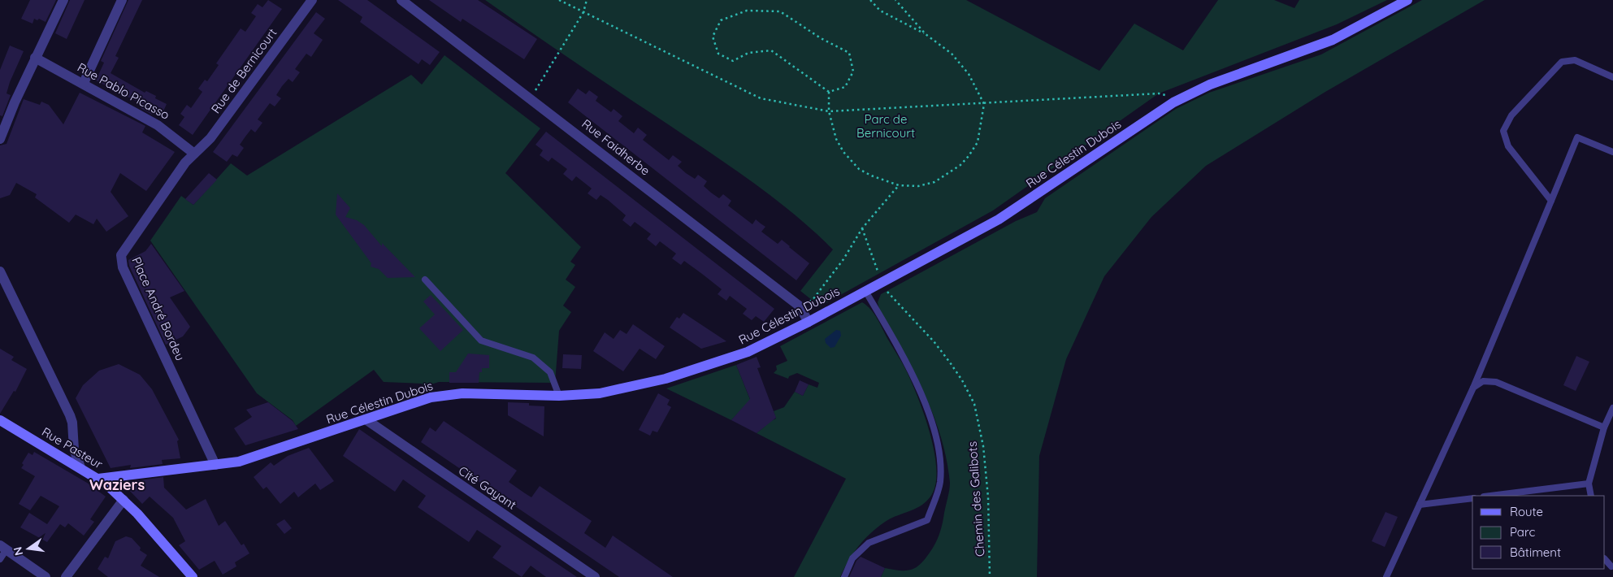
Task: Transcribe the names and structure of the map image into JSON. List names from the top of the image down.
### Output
{
  "streets": {
    "street": [
      "Rue de Bernicourt",
      "Rue Pablo Picasso",
      "Rue Faidherbe",
      "Rue Célestin Dubois",
      "Place André Bordeu",
      "Rue Pasteur",
      "Cité Gayant"
    ],
    "path": ["Chemin des Galibots"]
  },
  "crossings": [
    ["Rue de Bernicourt", "Rue Pablo Picasso"],
    ["Rue de Bernicourt", "Place André Bordeu"],
    ["Rue Pablo Picasso", "Place André Bordeu"],
    ["Rue Faidherbe", "Rue Célestin Dubois"],
    ["Rue Célestin Dubois", "Place André Bordeu"],
    ["Rue Célestin Dubois", "Rue Pasteur"],
    ["Rue Célestin Dubois", "Cité Gayant"],
    ["Rue Célestin Dubois", "Chemin des Galibots"]
  ],
  "districts": ["Waziers"],
  "parks": ["Parc de Bernicourt"],
  "legend": ["Route", "Parc", "Bâtiment"],
  "north": "left"
}
